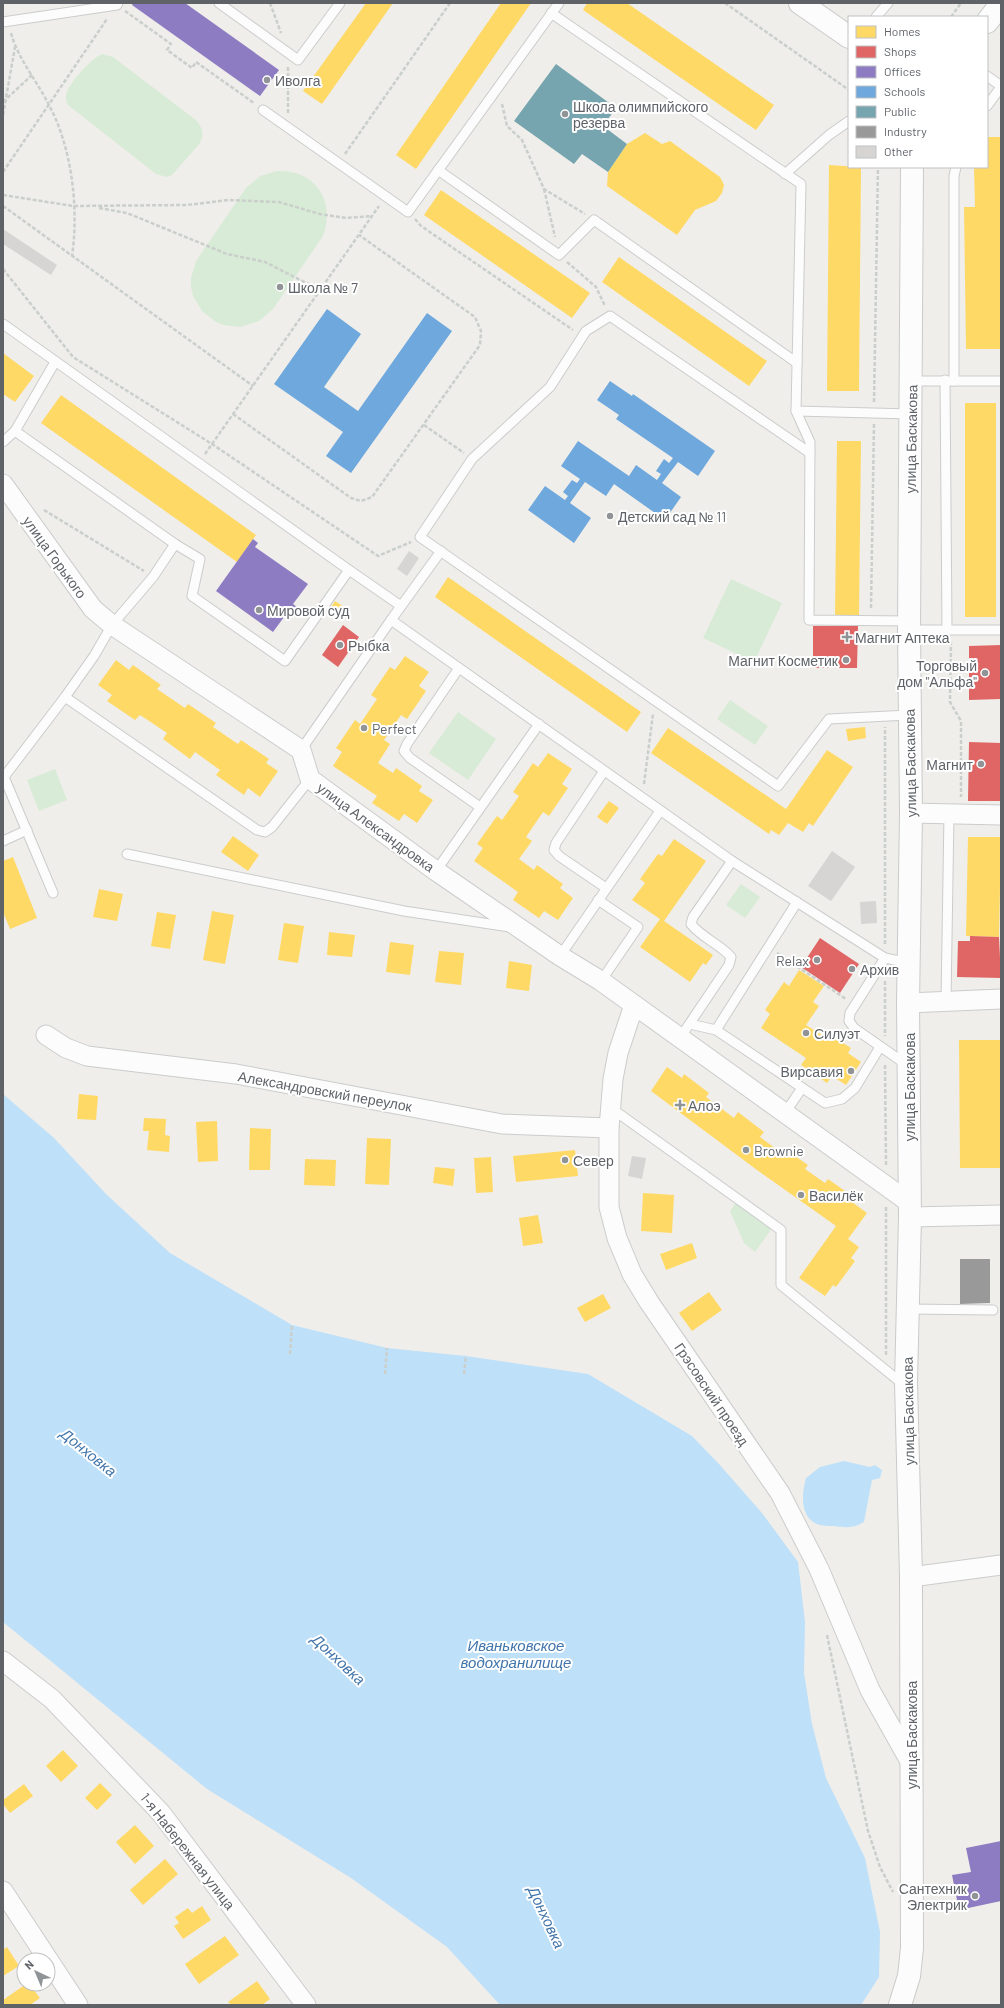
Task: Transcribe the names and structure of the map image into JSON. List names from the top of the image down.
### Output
{
  "streets": {
    "street": [
      "улица Баскакова",
      "улица Горького",
      "улица Александровка",
      "Александровский переулок",
      "Грэсовский проезд",
      "1-я Набережная улица"
    ]
  },
  "crossings": [
    ["улица Баскакова", "улица Александровка"],
    ["улица Баскакова", "Грэсовский проезд"],
    ["улица Александровка", "Грэсовский проезд"],
    ["Александровский переулок", "Грэсовский проезд"]
  ],
  "water": ["Донховка", "Иваньковское водохранилище"],
  "places": {
    "other": [
      "Иволга",
      "Школа олимпийского резерва",
      "Школа № 7",
      "Детский сад № 11",
      "Мировой суд",
      "Рыбка",
      "Магнит Косметик",
      "Торговый дом \"Альфа\"",
      "Perfect",
      "Магнит",
      "Relax",
      "Архив",
      "Силуэт",
      "Вирсавия",
      "Brownie",
      "Север",
      "Василёк",
      "Сантехник Электрик"
    ],
    "health": ["Магнит Аптека", "Алоэ"]
  },
  "legend": [
    "Homes",
    "Shops",
    "Offices",
    "Schools",
    "Public",
    "Industry",
    "Other"
  ],
  "north": "top left"
}
